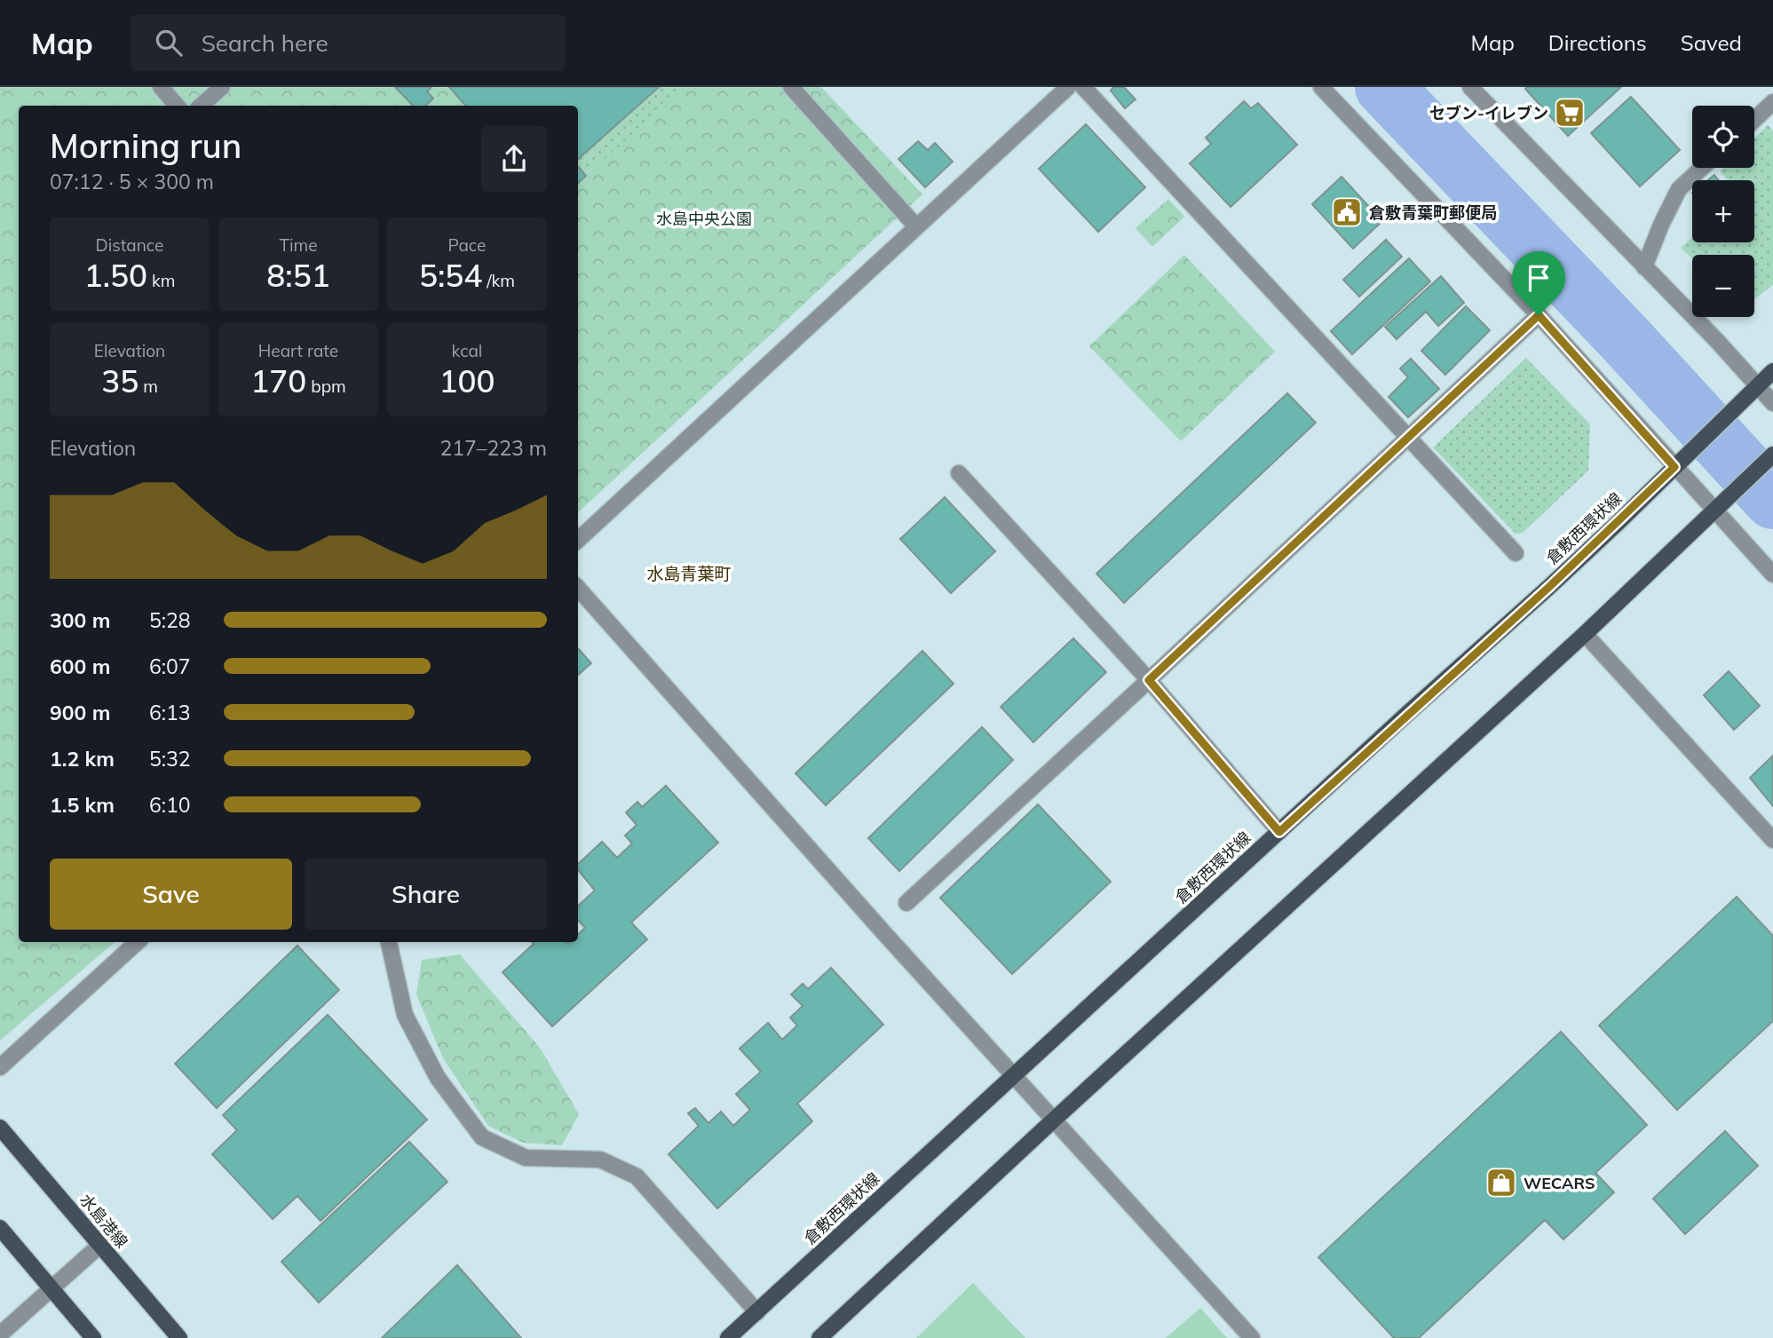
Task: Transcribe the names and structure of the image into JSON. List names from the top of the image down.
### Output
{
  "streets": {
    "main road": ["倉敷西環状線", "水島港線"]
  },
  "districts": ["水島青葉町"],
  "parks": ["水島中央公園"],
  "places": {
    "supermarket": ["セブン-イレブン"],
    "public building": ["倉敷青葉町郵便局"],
    "shop": ["WECARS"]
  },
  "page": {
    "header": "Map",
    "search": "Search here",
    "nav": ["Map", "Directions", "Saved"],
    "map_buttons": ["+", "−"],
    "heading": ["Morning run", "07:12 · 5 × 300 m"],
    "stats": [
      ["Distance", "1.50 km"],
      ["Time", "8:51"],
      ["Pace", "5:54 /km"],
      ["Elevation", "35 m"],
      ["Heart rate", "170 bpm"],
      ["kcal", "100"]
    ],
    "chart": ["Elevation", "217–223 m"],
    "list": [
      {
        "name": "300 m",
        "note": "5:28"
      },
      {
        "name": "600 m",
        "note": "6:07"
      },
      {
        "name": "900 m",
        "note": "6:13"
      },
      {
        "name": "1.2 km",
        "note": "5:32"
      },
      {
        "name": "1.5 km",
        "note": "6:10"
      }
    ],
    "buttons": ["Save", "Share"]
  }
}
